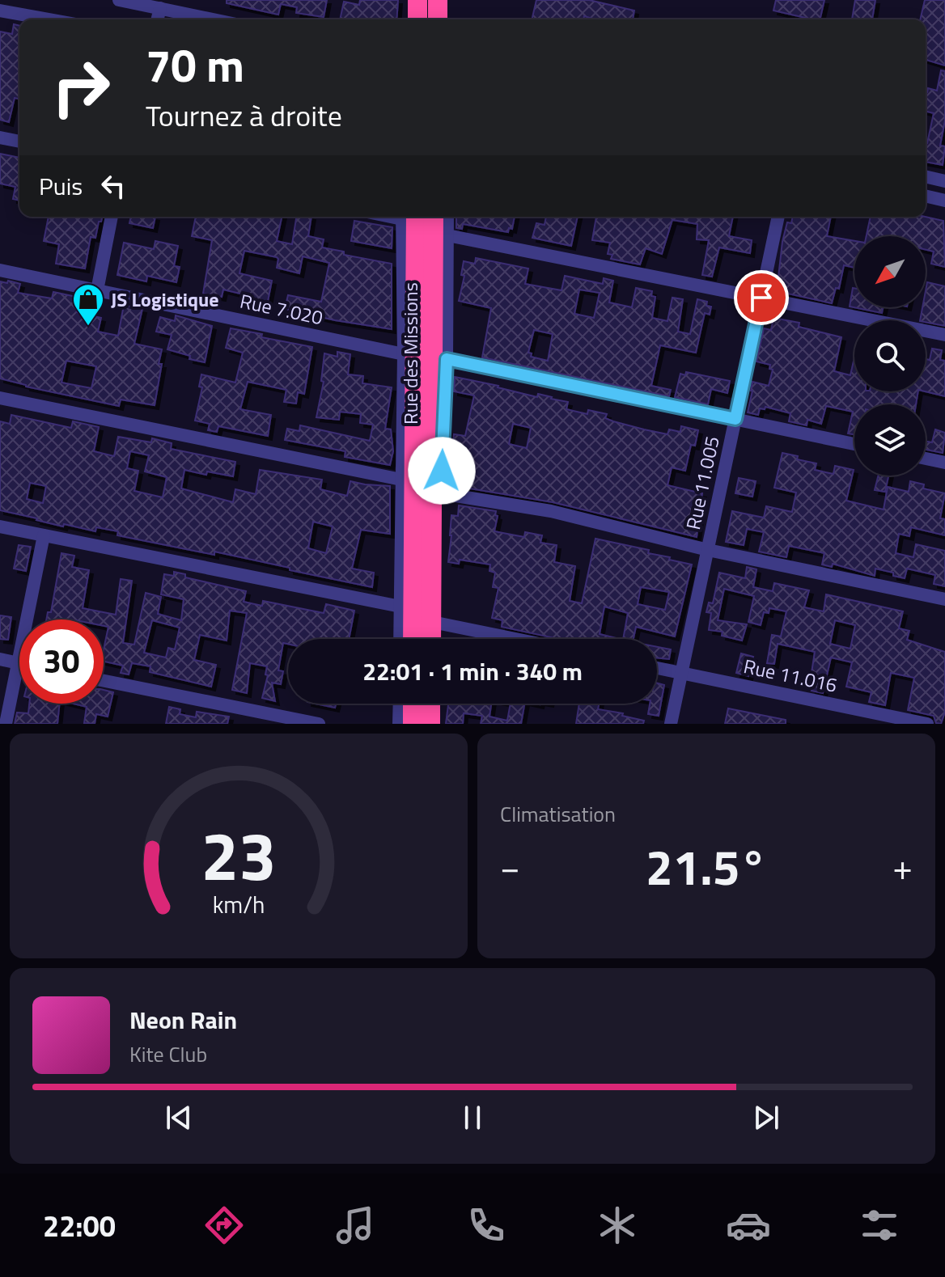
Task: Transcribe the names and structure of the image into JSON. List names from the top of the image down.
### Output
{
  "streets": {
    "highway": ["Rue des Missions"],
    "street": ["Rue 7.020", "Rue 11.005", "Rue 11.016"]
  },
  "crossings": [
    ["Rue 11.005", "Rue 11.016"]
  ],
  "places": {
    "shop": ["JS Logistique"]
  },
  "north": "bottom left",
  "page": {
    "turn": ["70 m", "Tournez à droite"],
    "then": "Puis",
    "limit": "30",
    "trip": "22:01 · 1 min · 340 m",
    "tile": "Climatisation",
    "heat": ["−", "21.5°", "+"],
    "song": ["Neon Rain", "Kite Club"],
    "tabs": "22:00",
    "gauge": ["23", "km/h"]
  }
}
